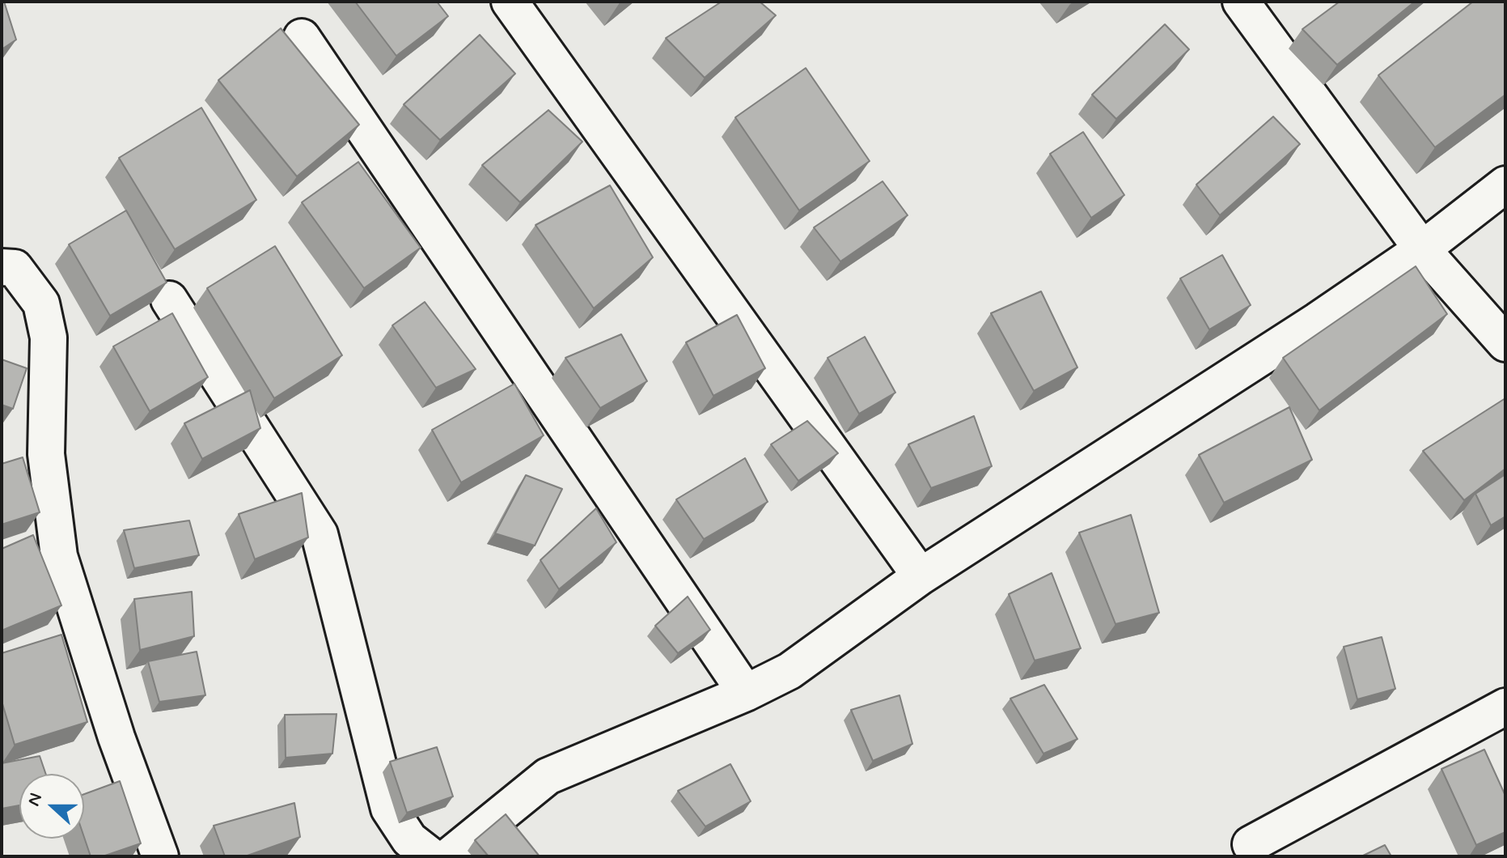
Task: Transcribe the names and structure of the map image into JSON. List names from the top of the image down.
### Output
{
  "north": "left"
}
